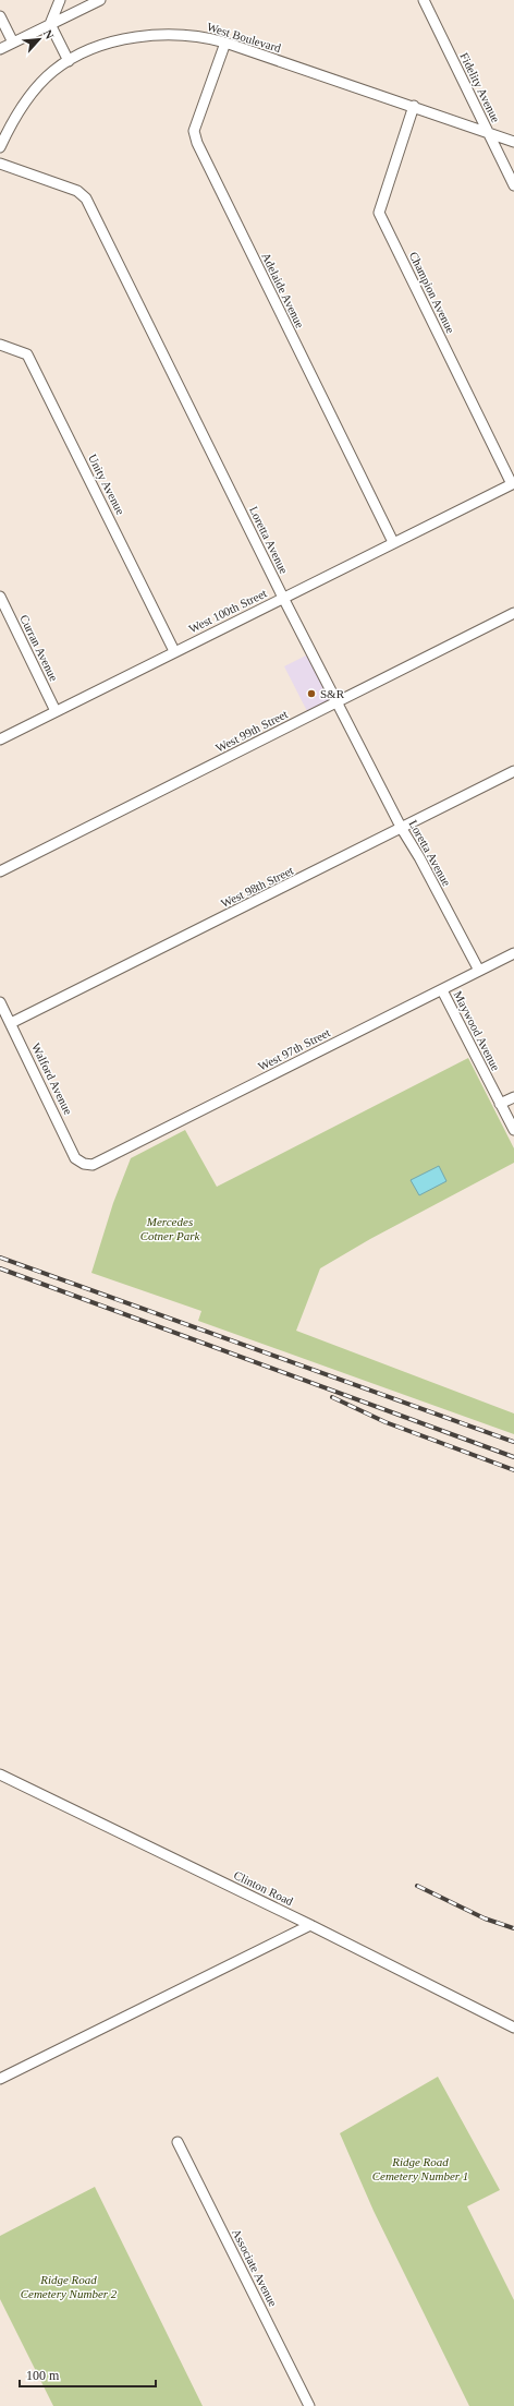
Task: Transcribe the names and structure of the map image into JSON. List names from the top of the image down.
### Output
{
  "streets": {
    "street": [
      "West Boulevard",
      "Fidelity Avenue",
      "Adelaide Avenue",
      "Champion Avenue",
      "Unity Avenue",
      "Loretta Avenue",
      "West 100th Street",
      "Curran Avenue",
      "West 99th Street",
      "West 98th Street",
      "Maywood Avenue",
      "West 97th Street",
      "Walford Avenue",
      "Clinton Road",
      "Associate Avenue"
    ]
  },
  "crossings": [
    ["West Boulevard", "Fidelity Avenue"],
    ["West Boulevard", "Adelaide Avenue"],
    ["West Boulevard", "Champion Avenue"],
    ["Adelaide Avenue", "West 100th Street"],
    ["Champion Avenue", "West 100th Street"],
    ["Unity Avenue", "West 100th Street"],
    ["Loretta Avenue", "West 100th Street"],
    ["Loretta Avenue", "West 99th Street"],
    ["Loretta Avenue", "West 98th Street"],
    ["Loretta Avenue", "West 97th Street"],
    ["West 100th Street", "Curran Avenue"],
    ["West 98th Street", "Walford Avenue"],
    ["Maywood Avenue", "West 97th Street"],
    ["West 97th Street", "Walford Avenue"]
  ],
  "parks": ["Mercedes Cotner Park", "Ridge Road Cemetery Number 1", "Ridge Road Cemetery Number 2"],
  "places": ["S&R"],
  "scale_bar": "100 m",
  "north": "top right"
}
